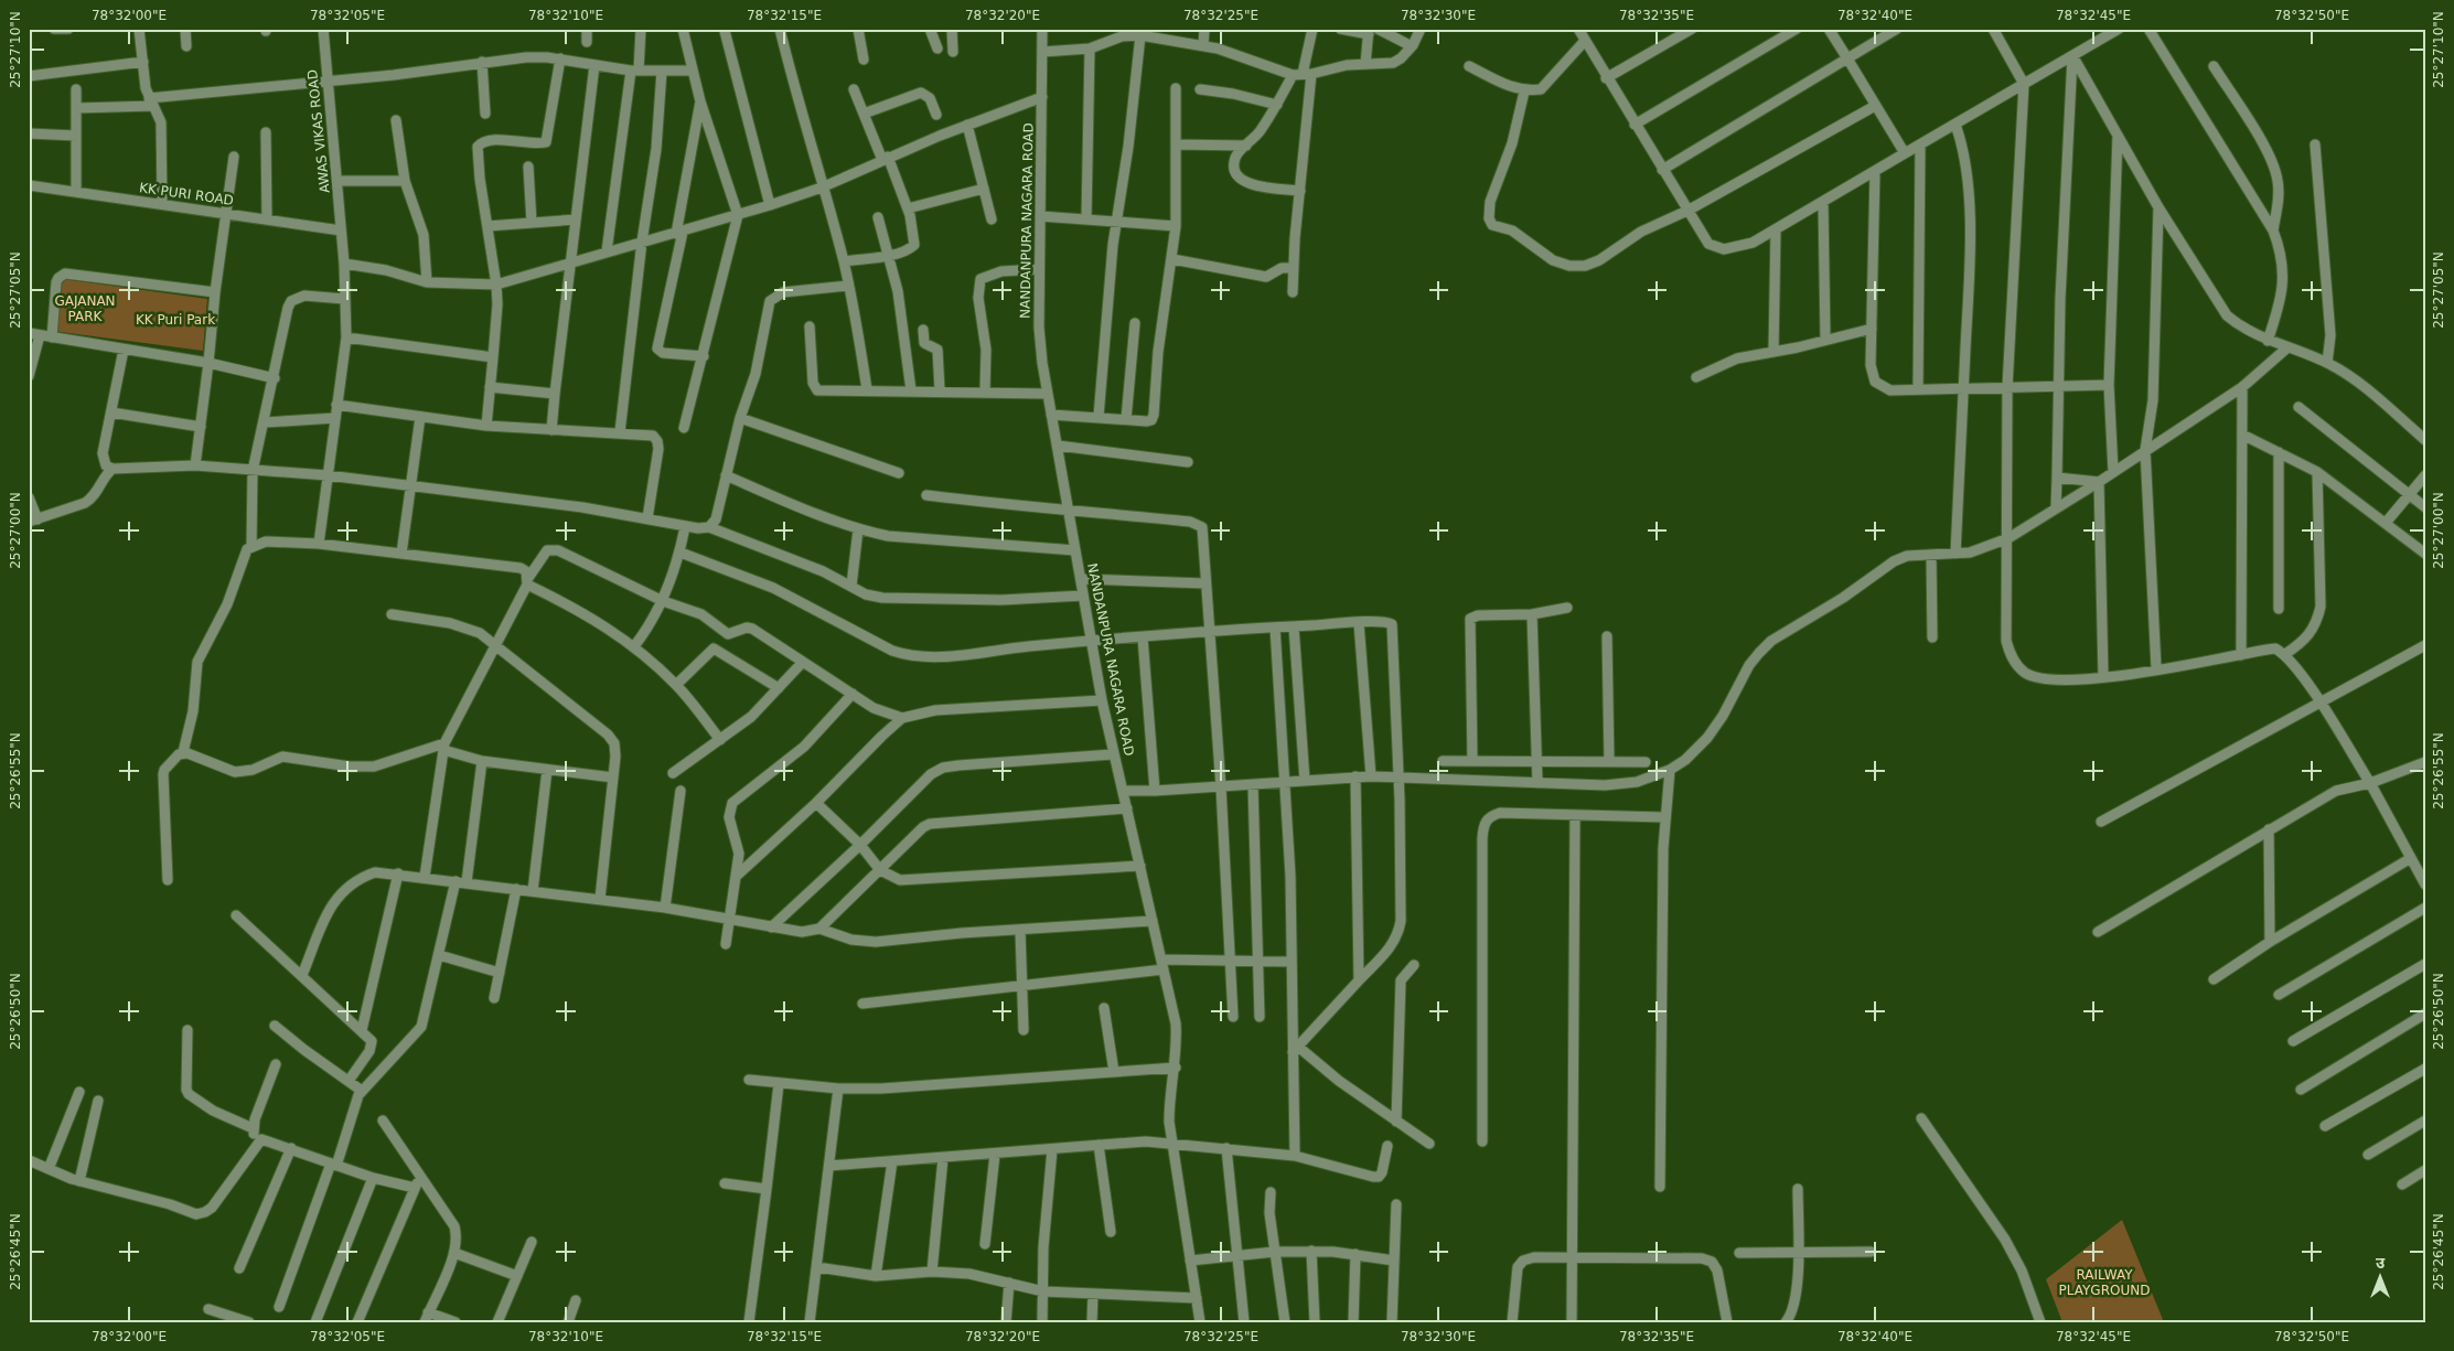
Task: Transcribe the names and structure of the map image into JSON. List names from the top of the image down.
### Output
{
  "streets": {
    "street": ["AWAS VIKAS ROAD", "KK PURI ROAD", "NANDANPURA NAGARA ROAD"]
  },
  "crossings": [
    ["AWAS VIKAS ROAD", "KK PURI ROAD"]
  ],
  "parks": ["GAJANAN PARK", "KK Puri Park", "RAILWAY PLAYGROUND"],
  "north": "top",
  "coordinates": [
    "78°32'00\"E",
    "78°32'05\"E",
    "78°32'10\"E",
    "78°32'15\"E",
    "78°32'20\"E",
    "78°32'25\"E",
    "78°32'30\"E",
    "78°32'35\"E",
    "78°32'40\"E",
    "78°32'45\"E",
    "78°32'50\"E",
    "25°27'10\"N",
    "25°27'05\"N",
    "25°27'00\"N",
    "25°26'55\"N",
    "25°26'50\"N",
    "25°26'45\"N"
  ]
}
